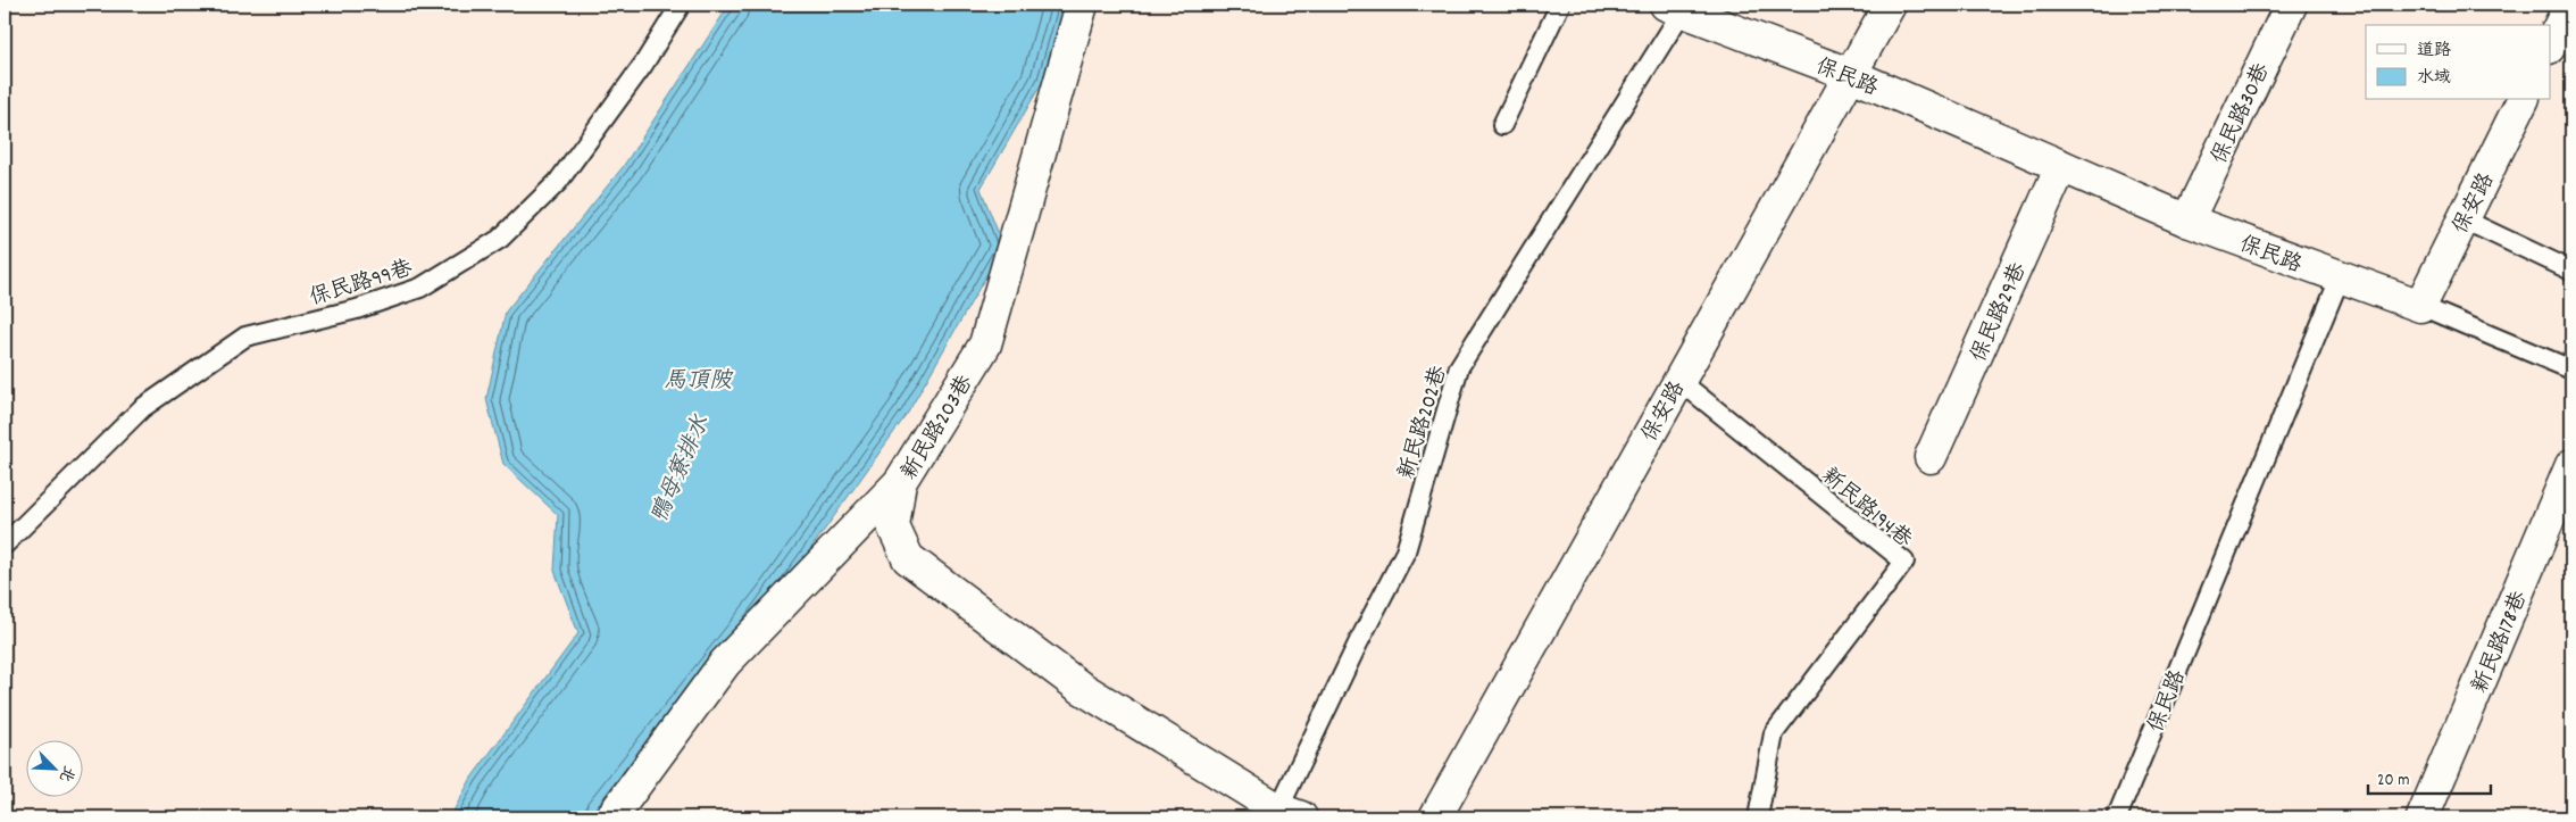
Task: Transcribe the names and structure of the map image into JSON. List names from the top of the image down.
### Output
{
  "streets": {
    "street": [
      "保民路",
      "保民路30巷",
      "保安路",
      "保民路29巷",
      "新民路203巷",
      "新民路178巷"
    ],
    "lane": ["保民路99巷", "新民路202巷", "新民路194巷"]
  },
  "crossings": [
    ["保民路", "保民路30巷"],
    ["保民路", "保安路"],
    ["保民路", "保民路29巷"],
    ["保民路", "新民路202巷"],
    ["保安路", "新民路194巷"],
    ["新民路202巷", "新民路203巷"]
  ],
  "water": ["馬頂陂", "鴨母寮排水"],
  "legend": ["道路", "水域"],
  "scale_bar": "20 m",
  "north": "bottom right"
}
